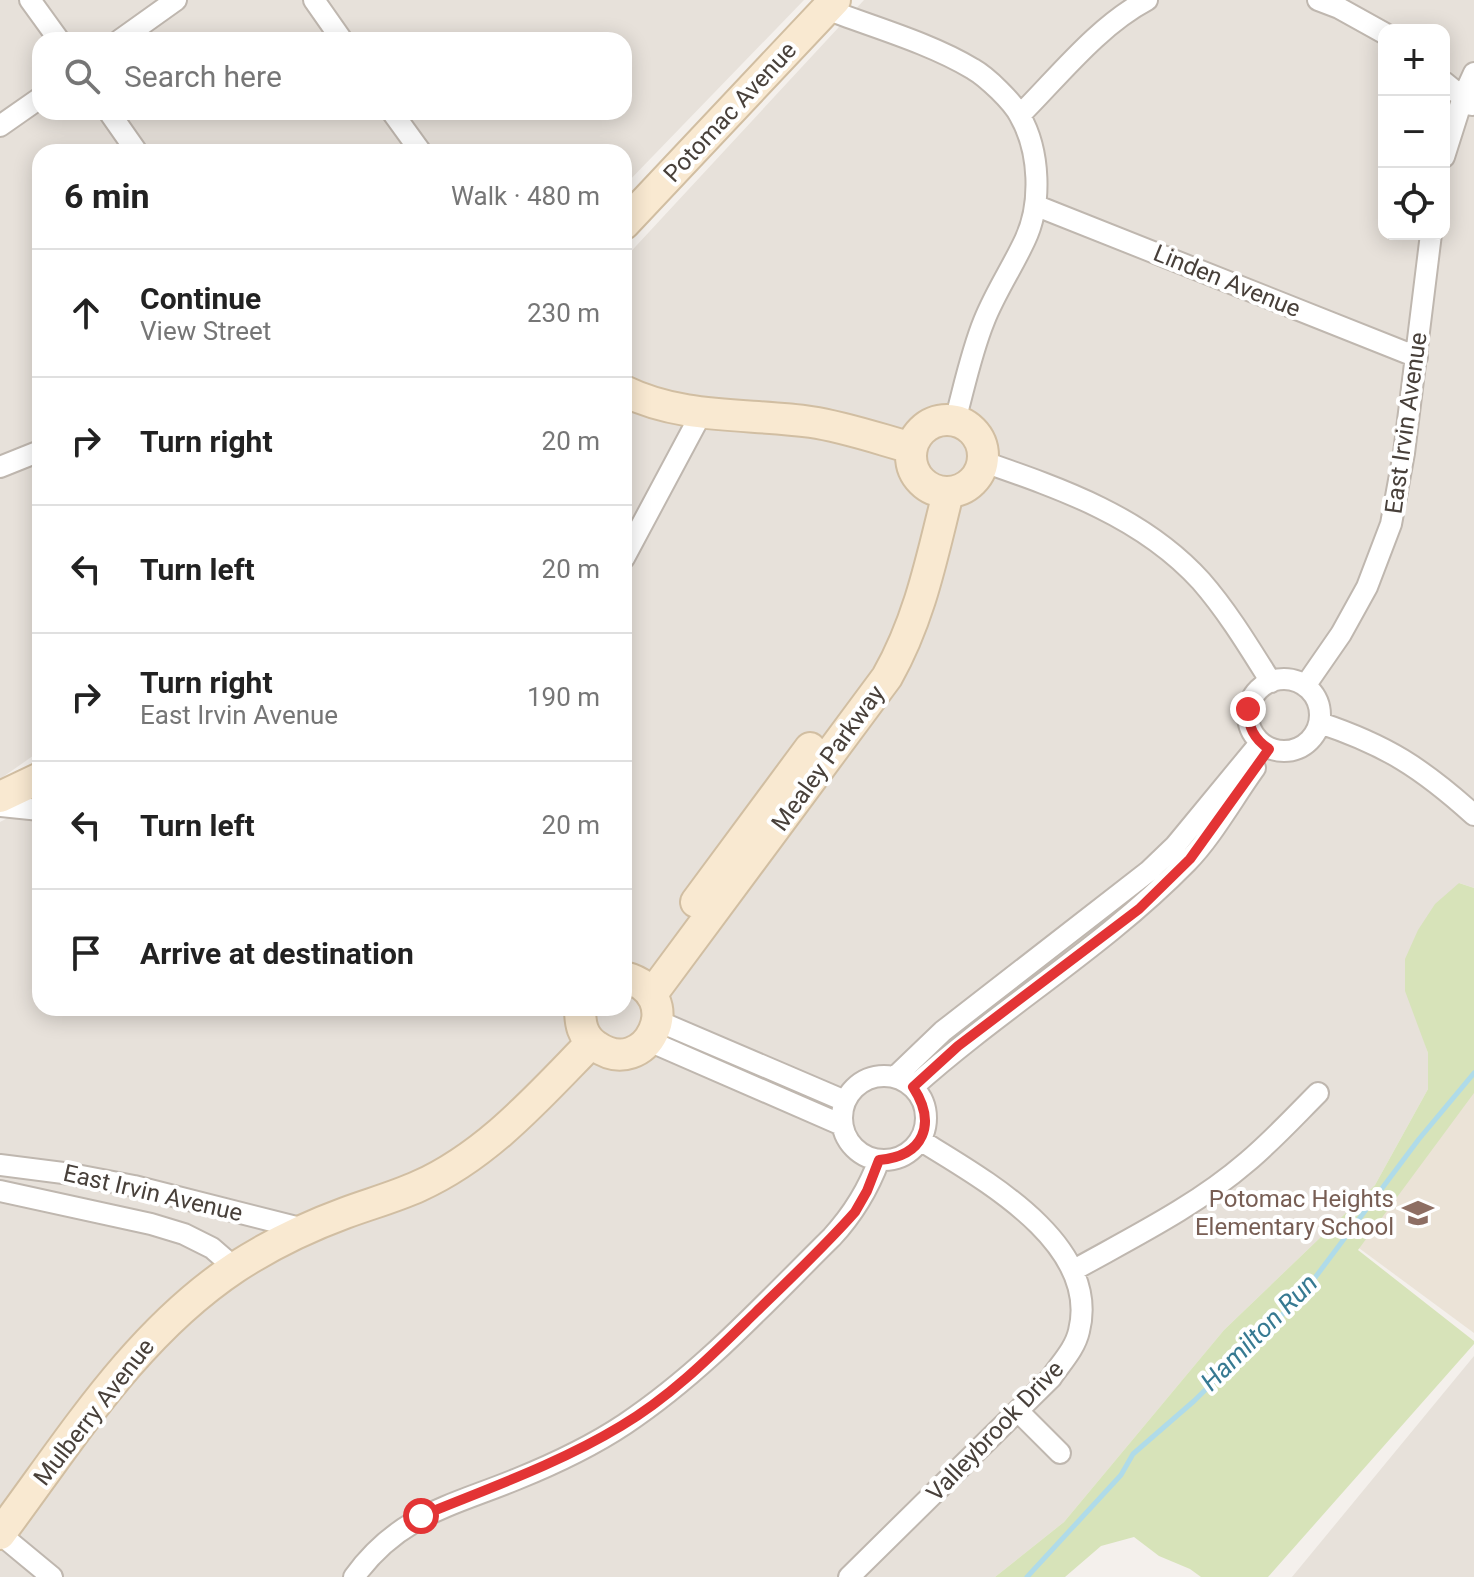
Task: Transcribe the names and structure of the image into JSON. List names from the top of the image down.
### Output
{
  "streets": {
    "street": [
      "Potomac Avenue",
      "Linden Avenue",
      "East Irvin Avenue",
      "Mealey Parkway",
      "Mulberry Avenue",
      "Valleybrook Drive"
    ]
  },
  "crossings": [
    ["Linden Avenue", "East Irvin Avenue"],
    ["East Irvin Avenue", "Mulberry Avenue"]
  ],
  "water": ["Hamilton Run"],
  "places": {
    "school or university": ["Potomac Heights Elementary School"]
  },
  "page": {
    "map_buttons": ["+", "−"],
    "search": "Search here",
    "heading": ["6 min", "Walk · 480 m"],
    "list": [
      ["Continue", "View Street", "230 m"],
      ["Turn right", "20 m"],
      ["Turn left", "20 m"],
      ["Turn right", "East Irvin Avenue", "190 m"],
      ["Turn left", "20 m"],
      "Arrive at destination"
    ]
  }
}
